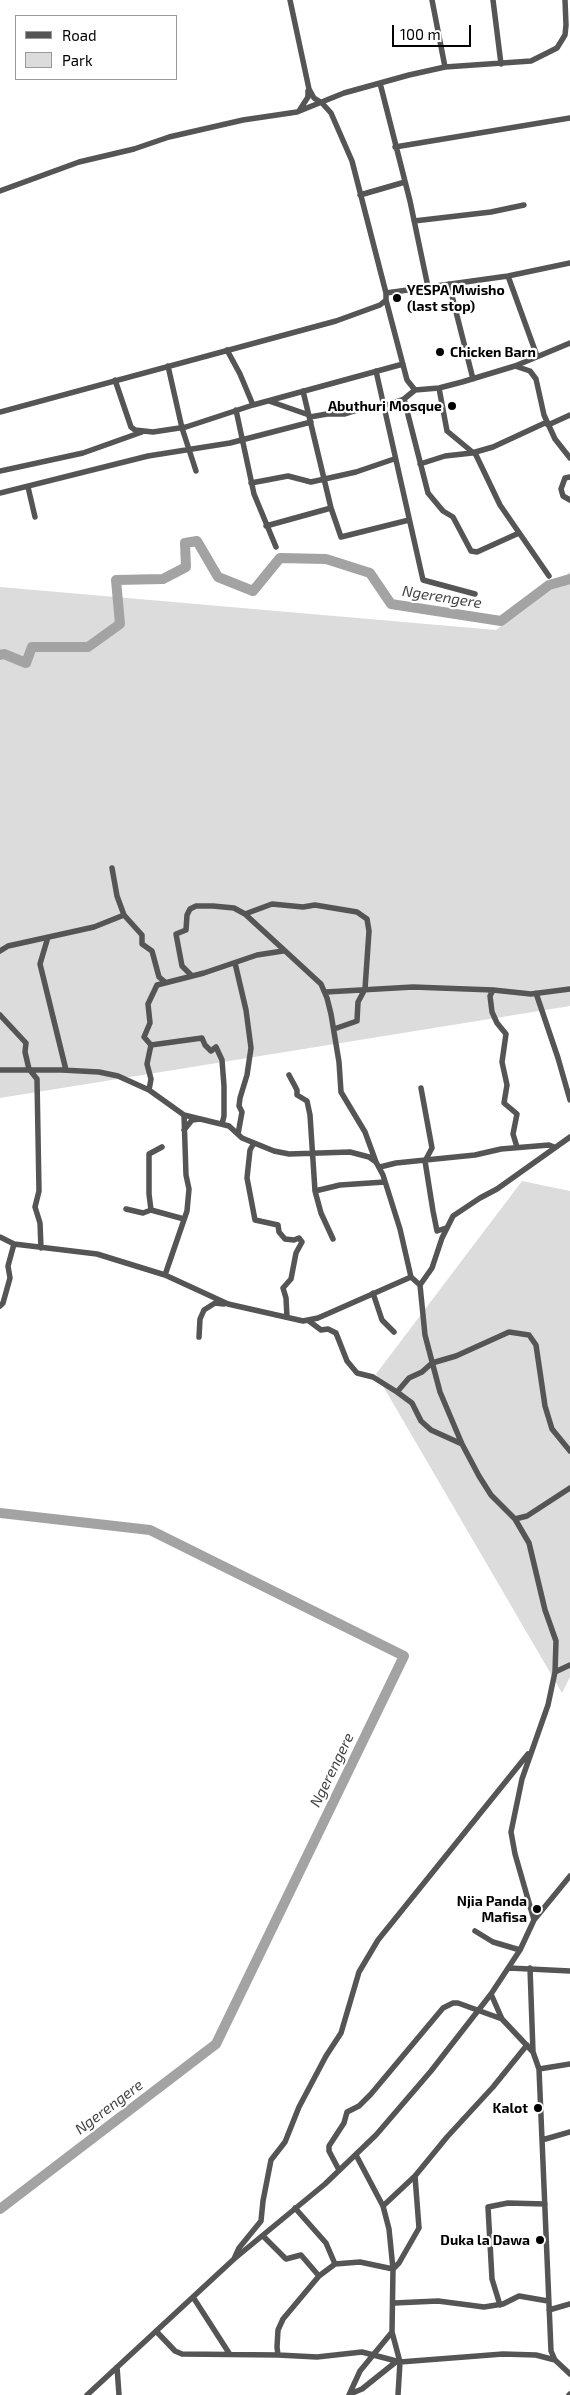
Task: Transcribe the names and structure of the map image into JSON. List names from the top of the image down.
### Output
{
  "water": ["Ngerengere"],
  "places": [
    "YESPA Mwisho (last stop)",
    "Chicken Barn",
    "Abuthuri Mosque",
    "Njia Panda Mafisa",
    "Kalot",
    "Duka la Dawa"
  ],
  "legend": ["Road", "Park"],
  "scale_bar": "100 m"
}
